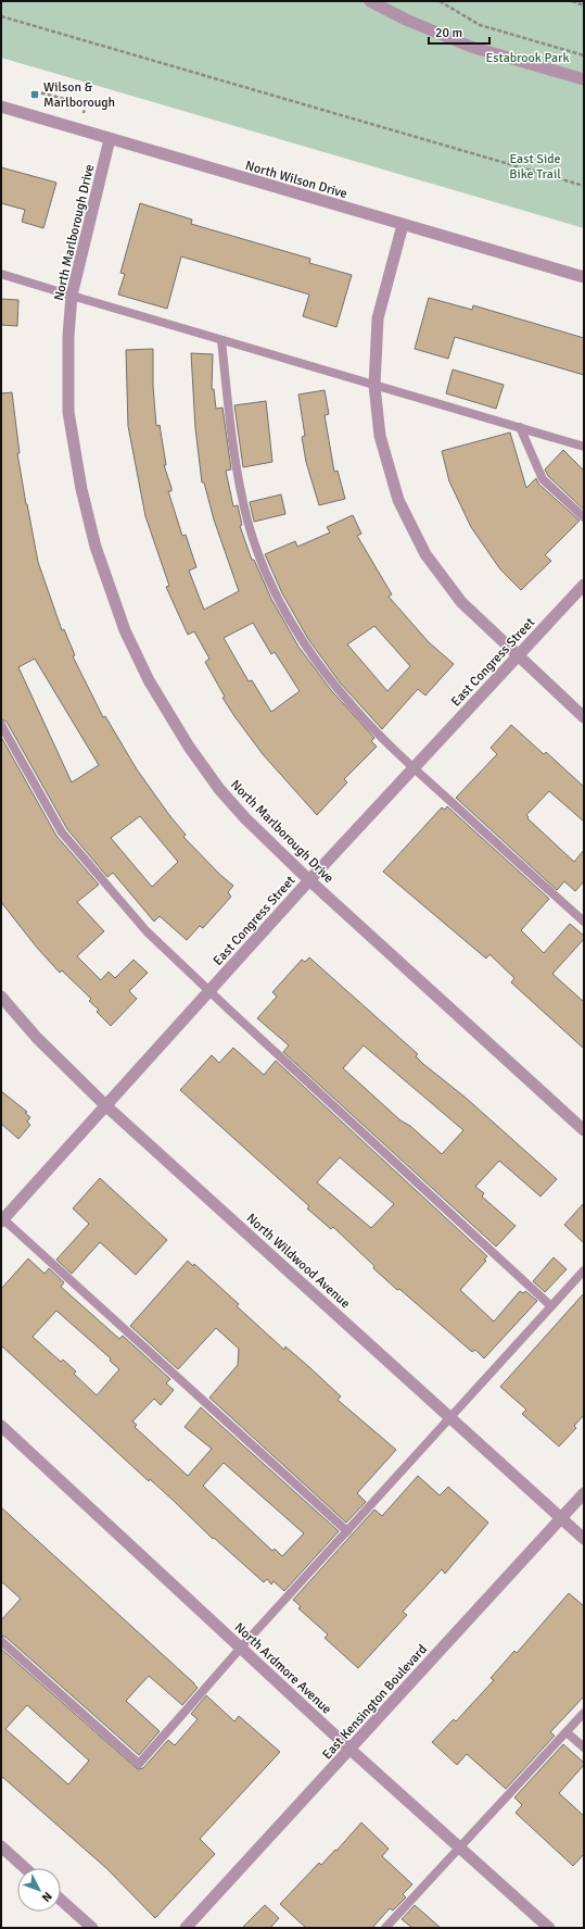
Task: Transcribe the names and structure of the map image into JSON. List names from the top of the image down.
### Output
{
  "streets": {
    "street": [
      "North Wilson Drive",
      "North Marlborough Drive",
      "East Congress Street",
      "North Wildwood Avenue",
      "North Ardmore Avenue",
      "East Kensington Boulevard"
    ]
  },
  "crossings": [
    ["North Wilson Drive", "North Marlborough Drive"],
    ["North Marlborough Drive", "East Congress Street"],
    ["East Congress Street", "North Wildwood Avenue"],
    ["North Wildwood Avenue", "East Kensington Boulevard"],
    ["North Ardmore Avenue", "East Kensington Boulevard"]
  ],
  "parks": ["Estabrook Park", "East Side Bike Trail"],
  "places": {
    "transit": ["Wilson & Marlborough"]
  },
  "scale_bar": "20 m",
  "north": "bottom right"
}
